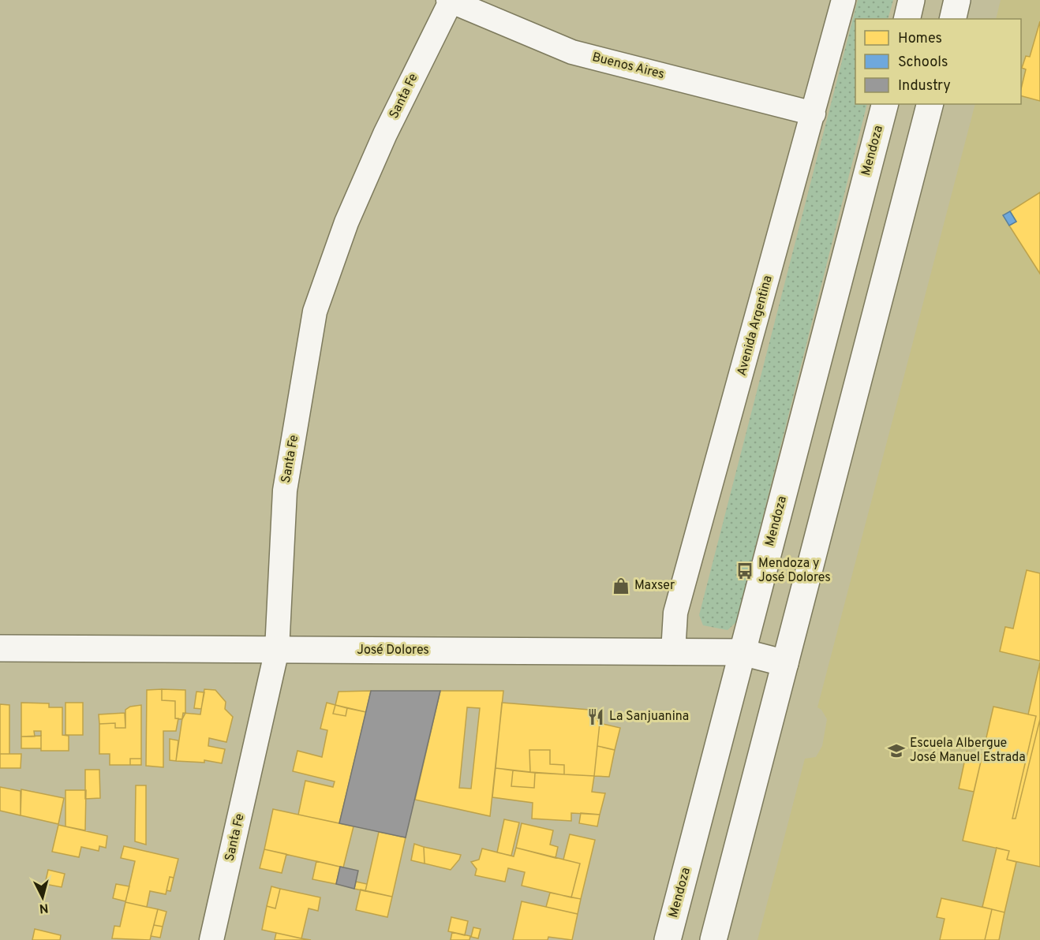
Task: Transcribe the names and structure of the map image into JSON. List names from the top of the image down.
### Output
{
  "streets": {
    "main road": ["Mendoza", "José Dolores"],
    "street": ["Buenos Aires", "Santa Fe", "Avenida Argentina"]
  },
  "crossings": [
    ["Buenos Aires", "Santa Fe"],
    ["Buenos Aires", "Avenida Argentina"],
    ["Santa Fe", "José Dolores"],
    ["Mendoza", "José Dolores"],
    ["Avenida Argentina", "José Dolores"]
  ],
  "places": {
    "bus stop": ["Mendoza y José Dolores"],
    "shop": ["Maxser"],
    "restaurant": ["La Sanjuanina"],
    "school or university": ["Escuela Albergue José Manuel Estrada"]
  },
  "legend": ["Homes", "Schools", "Industry"],
  "north": "bottom"
}
